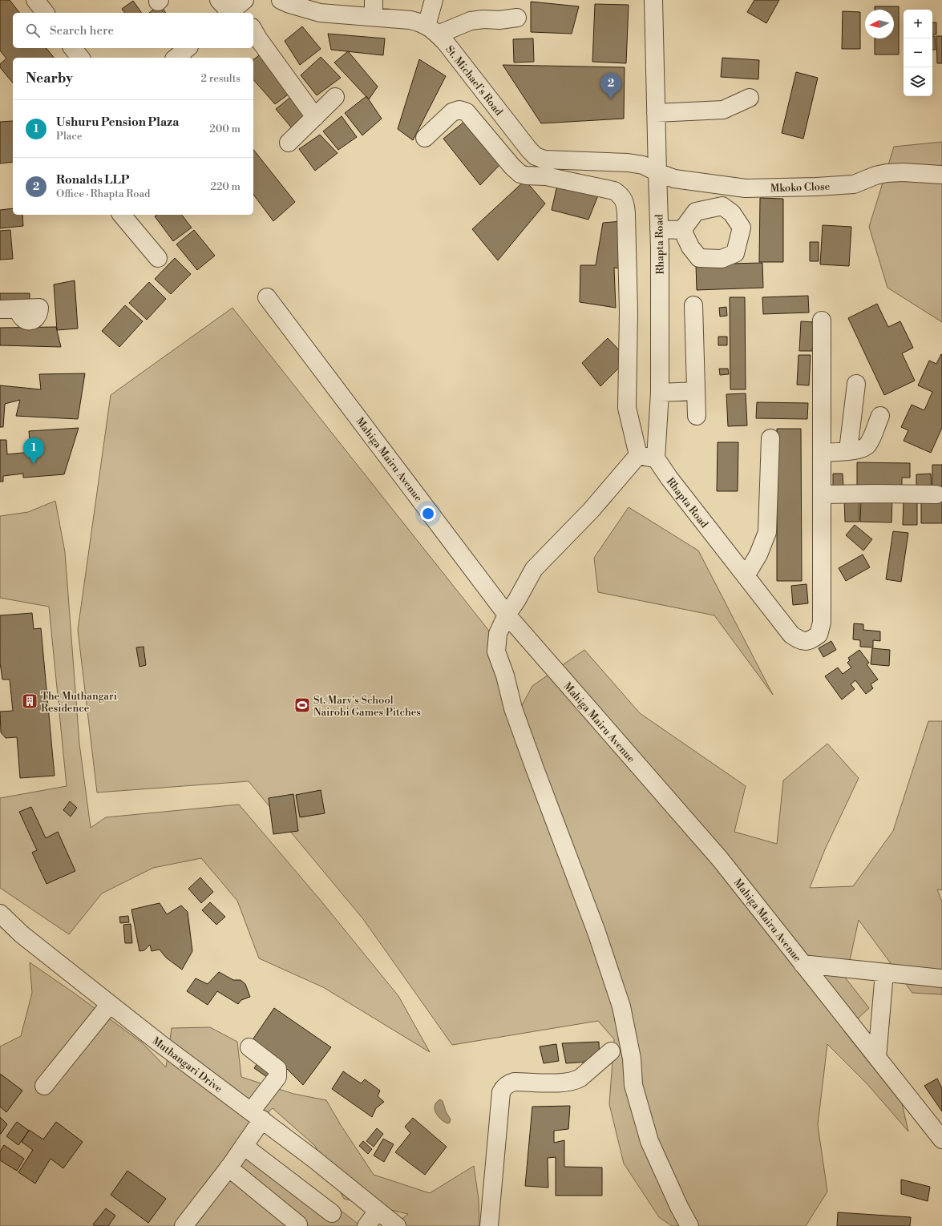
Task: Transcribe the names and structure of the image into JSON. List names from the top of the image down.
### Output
{
  "streets": {
    "street": [
      "St. Michael's Road",
      "Mkoko Close",
      "Rhapta Road",
      "Mahiga Mairu Avenue",
      "Muthangari Drive"
    ]
  },
  "crossings": [
    ["St. Michael's Road", "Mkoko Close"],
    ["St. Michael's Road", "Rhapta Road"],
    ["Mkoko Close", "Rhapta Road"]
  ],
  "places": {
    "building": ["The Muthangari Residence"],
    "sports": ["St. Mary's School Nairobi Games Pitches"]
  },
  "north": "left",
  "page": {
    "map_buttons": ["+", "−"],
    "search": "Search here",
    "heading": ["Nearby", "2 results"],
    "pins": ["2", "1"],
    "list": [
      {
        "mark": "1",
        "name": "Ushuru Pension Plaza",
        "note": "Place",
        "value": "200 m"
      },
      {
        "mark": "2",
        "name": "Ronalds LLP",
        "note": "Office · Rhapta Road",
        "value": "220 m"
      }
    ]
  }
}
